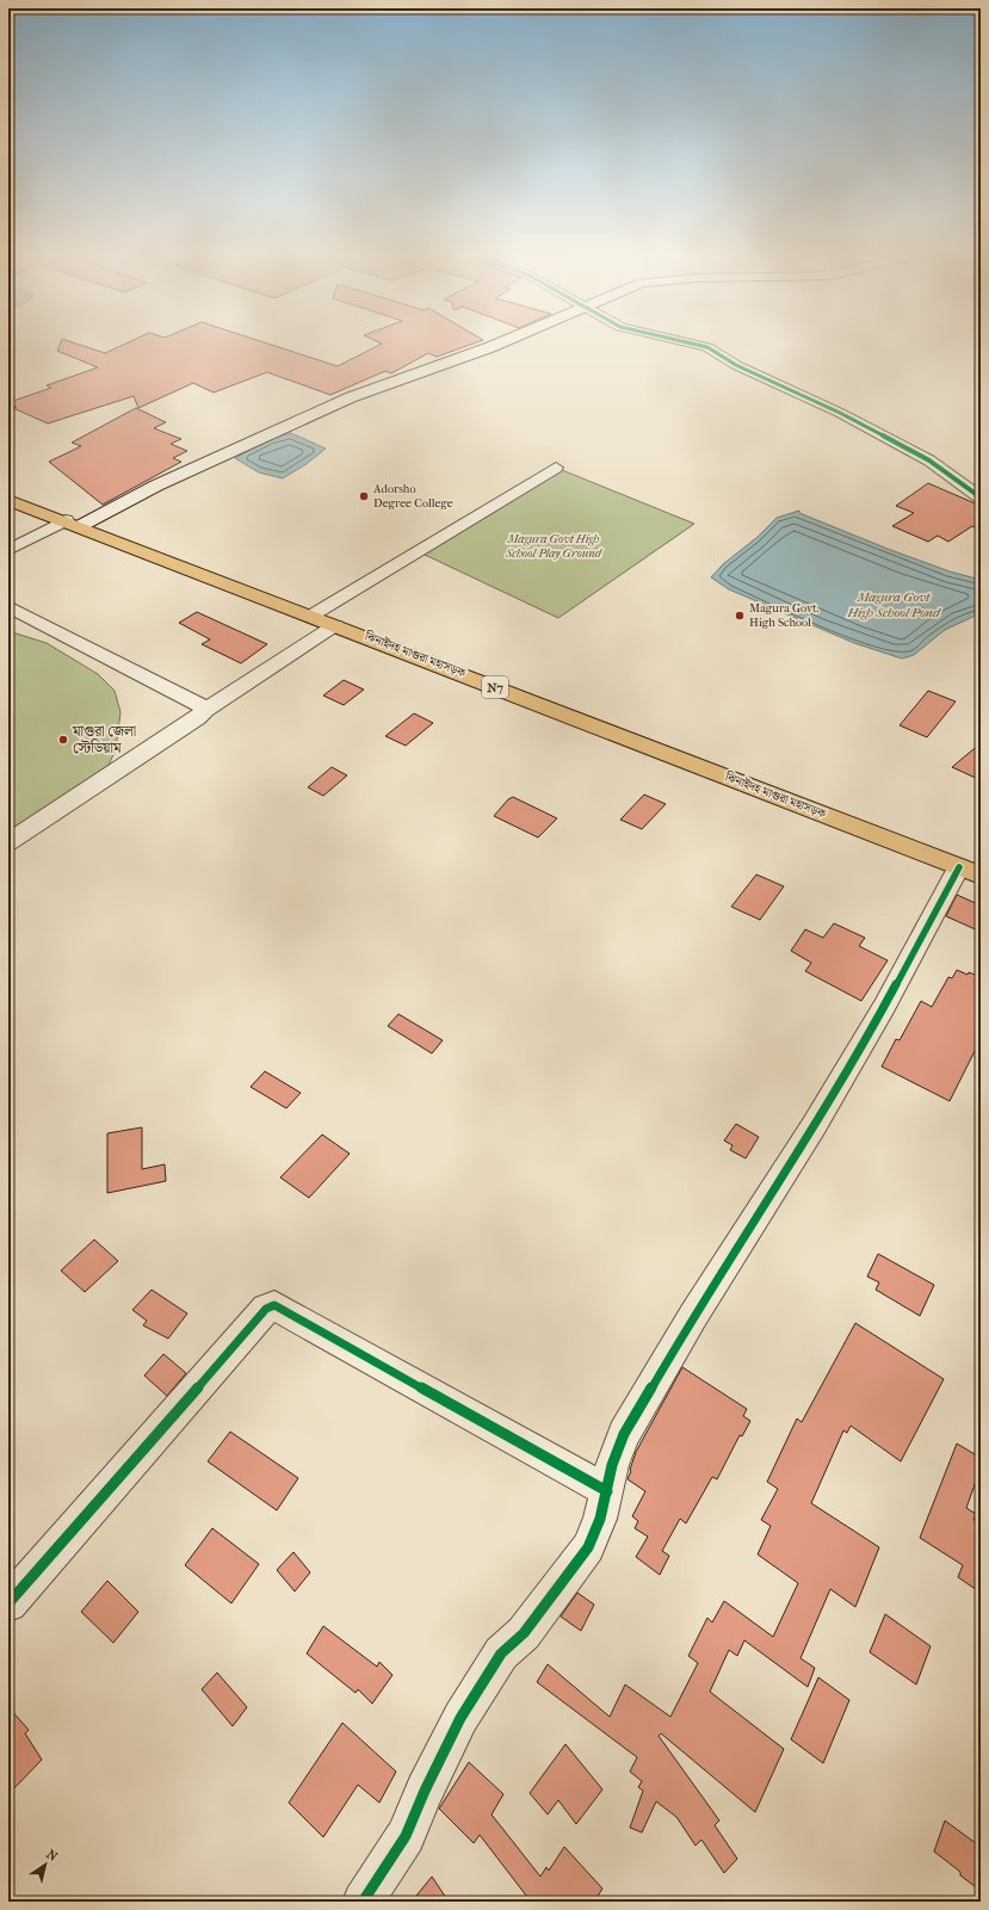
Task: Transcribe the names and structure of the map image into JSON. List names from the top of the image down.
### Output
{
  "streets": {
    "highway": ["ঝিনাইদহ-মাগুরা মহাসড়ক", "N7"]
  },
  "water": ["Magura Govt High School Pond"],
  "parks": ["Magura Govt High School Play Ground"],
  "places": ["Adorsho Degree College", "Magura Govt. High School", "মাগুরা জেলা স্টেডিয়াম"],
  "north": "top right"
}
